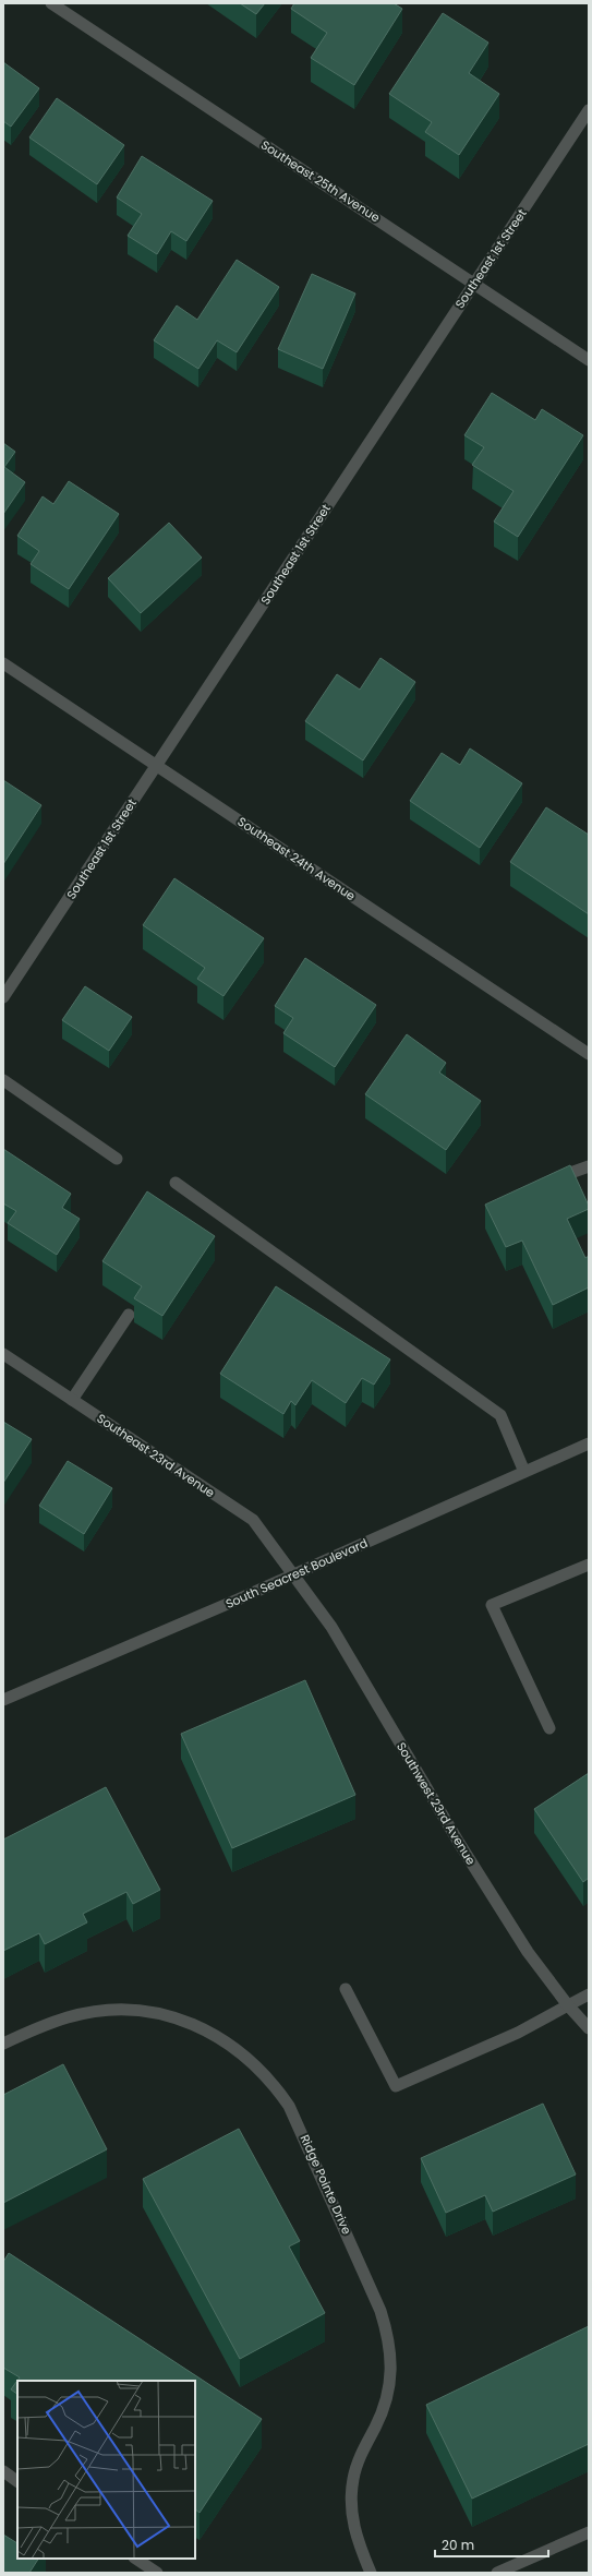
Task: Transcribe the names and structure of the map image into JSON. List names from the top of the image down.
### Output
{
  "streets": {
    "street": [
      "Southeast 25th Avenue",
      "Southeast 1st Street",
      "Southeast 24th Avenue",
      "Southeast 23rd Avenue",
      "South Seacrest Boulevard",
      "Southwest 23rd Avenue",
      "Ridge Pointe Drive"
    ]
  },
  "crossings": [
    ["Southeast 25th Avenue", "Southeast 1st Street"],
    ["Southeast 1st Street", "Southeast 24th Avenue"],
    ["Southeast 23rd Avenue", "South Seacrest Boulevard"],
    ["Southeast 23rd Avenue", "Southwest 23rd Avenue"],
    ["South Seacrest Boulevard", "Southwest 23rd Avenue"]
  ],
  "scale_bar": "20 m"
}
